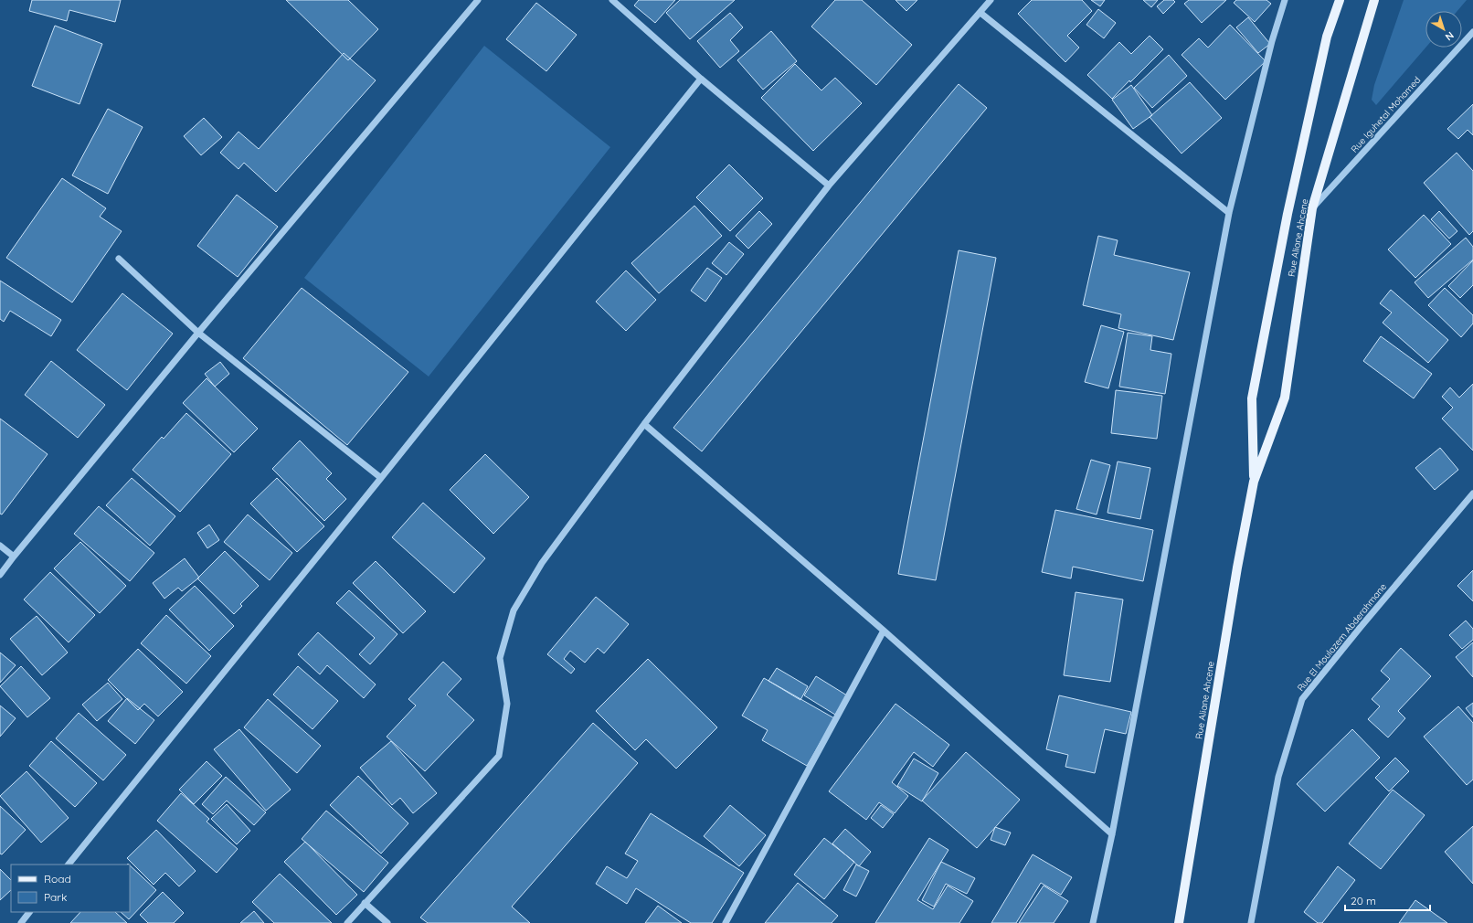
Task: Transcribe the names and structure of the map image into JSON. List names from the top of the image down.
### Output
{
  "streets": {
    "main road": ["Rue Aliane Ahcene"],
    "street": ["Rue Iguhetal Mohamed", "Rue El Moulazem Abderahmane"]
  },
  "crossings": [
    ["Rue Iguhetal Mohamed", "Rue Aliane Ahcene"]
  ],
  "legend": ["Road", "Park"],
  "scale_bar": "20 m",
  "north": "bottom right"
}
